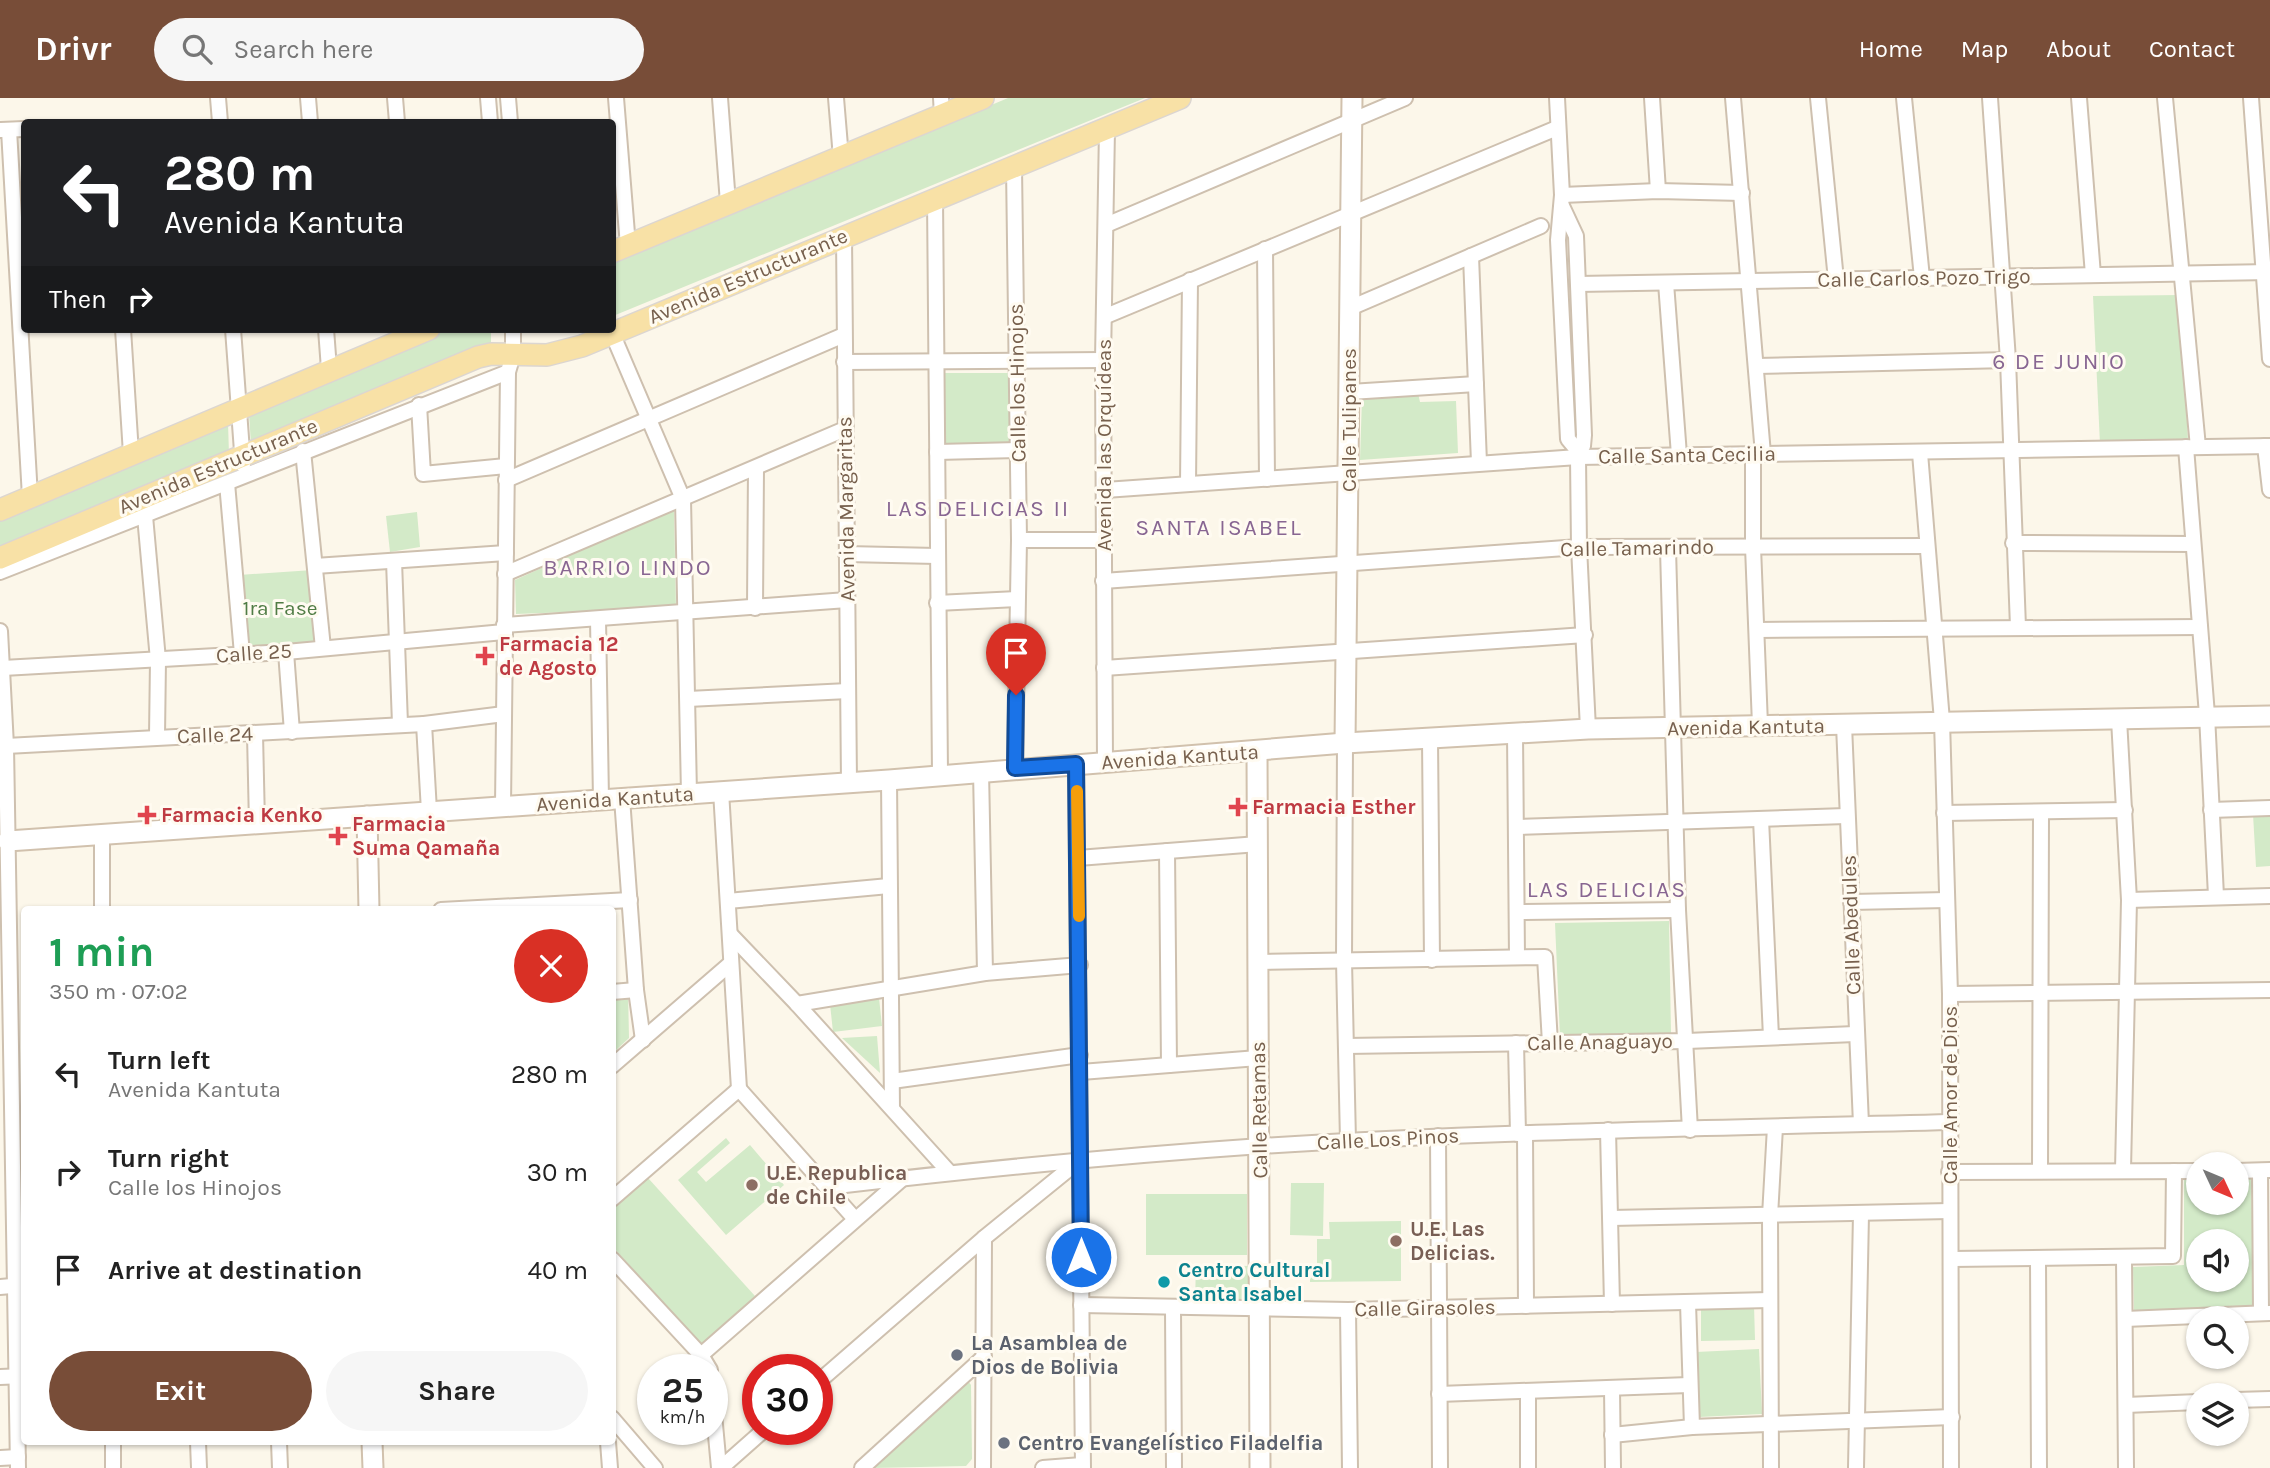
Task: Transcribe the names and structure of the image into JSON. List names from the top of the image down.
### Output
{
  "streets": {
    "main road": ["Avenida Estructurante"],
    "street": [
      "Calle Carlos Pozo Trigo",
      "Calle los Hinojos",
      "Calle Tulipanes",
      "Avenida las Orquídeas",
      "Calle Santa Cecilia",
      "Avenida Margaritas",
      "Calle Tamarindo",
      "Calle 25",
      "Avenida Kantuta",
      "Calle 24",
      "Calle Abedules",
      "Calle Anaguayo",
      "Calle Amor de Dios",
      "Calle Retamas",
      "Calle Los Pinos",
      "Calle Girasoles"
    ]
  },
  "crossings": [
    ["Avenida Estructurante", "Calle los Hinojos"],
    ["Avenida Estructurante", "Avenida las Orquídeas"],
    ["Avenida Estructurante", "Avenida Margaritas"],
    ["Calle los Hinojos", "Avenida Kantuta"],
    ["Calle Tulipanes", "Calle Santa Cecilia"],
    ["Calle Tulipanes", "Calle Tamarindo"],
    ["Calle Tulipanes", "Avenida Kantuta"],
    ["Avenida las Orquídeas", "Calle Santa Cecilia"],
    ["Avenida las Orquídeas", "Calle Tamarindo"],
    ["Avenida las Orquídeas", "Avenida Kantuta"],
    ["Calle Santa Cecilia", "Calle Amor de Dios"],
    ["Avenida Margaritas", "Calle 25"],
    ["Avenida Margaritas", "Avenida Kantuta"],
    ["Calle Tamarindo", "Calle Amor de Dios"],
    ["Avenida Kantuta", "Calle Abedules"],
    ["Avenida Kantuta", "Calle Amor de Dios"],
    ["Avenida Kantuta", "Calle Retamas"],
    ["Calle Abedules", "Calle Anaguayo"],
    ["Calle Abedules", "Calle Los Pinos"],
    ["Calle Amor de Dios", "Calle Los Pinos"],
    ["Calle Retamas", "Calle Los Pinos"],
    ["Calle Retamas", "Calle Girasoles"]
  ],
  "districts": [
    "6 DE JUNIO",
    "LAS DELICIAS II",
    "SANTA ISABEL",
    "BARRIO LINDO",
    "LAS DELICIAS"
  ],
  "parks": ["1ra Fase"],
  "places": {
    "health": [
      "Farmacia 12 de Agosto",
      "Farmacia Esther",
      "Farmacia Kenko",
      "Farmacia Suma Qamaña"
    ],
    "other": [
      "U.E. Republica de Chile",
      "U.E. Las Delicias.",
      "Centro Cultural Santa Isabel",
      "La Asamblea de Dios de Bolivia",
      "Centro Evangelístico Filadelfia"
    ]
  },
  "north": "bottom right",
  "page": {
    "header": "Drivr",
    "search": "Search here",
    "nav": [
      "Home",
      "Map",
      "About",
      "Contact"
    ],
    "turn": ["280 m", "Avenida Kantuta"],
    "then": "Then",
    "heading": ["1 min", "350 m · 07:02"],
    "list": [
      {
        "name": "Turn left",
        "note": "Avenida Kantuta",
        "value": "280 m"
      },
      {
        "name": "Turn right",
        "note": "Calle los Hinojos",
        "value": "30 m"
      },
      {
        "name": "Arrive at destination",
        "value": "40 m"
      }
    ],
    "buttons": ["Exit", "Share"],
    "speed": "25 km/h",
    "limit": "30"
  }
}
